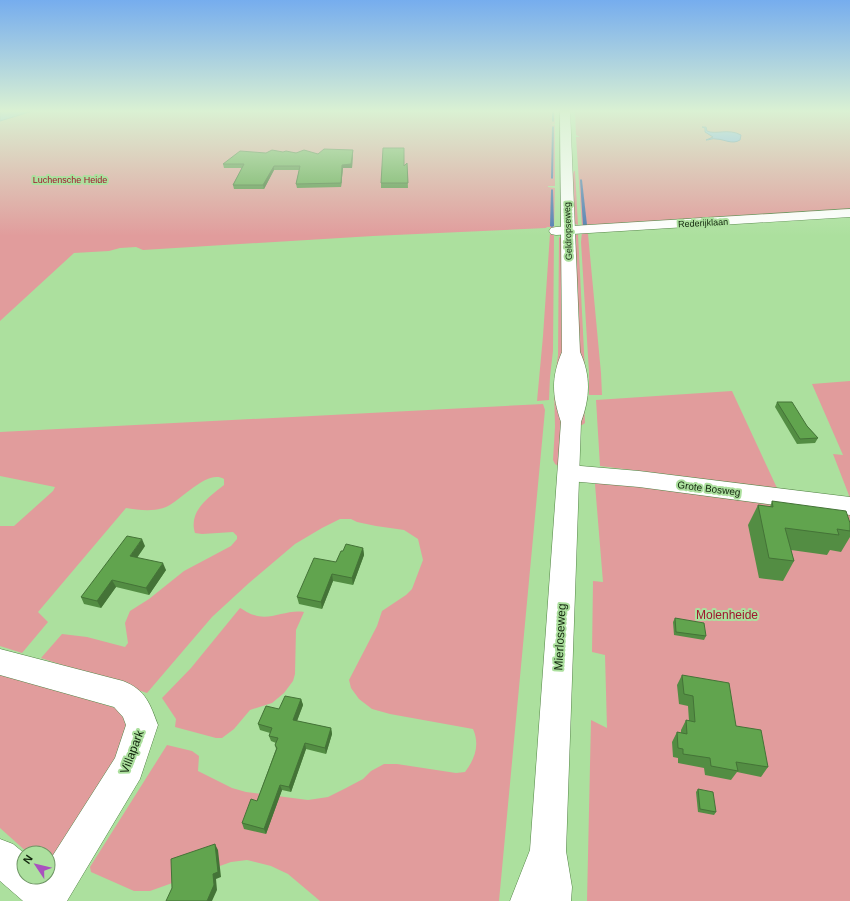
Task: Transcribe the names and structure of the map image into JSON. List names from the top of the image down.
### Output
{
  "streets": {
    "main road": [
      "Rederijklaan",
      "Geldropseweg",
      "Grote Bosweg",
      "Mierloseweg",
      "Villapark"
    ]
  },
  "crossings": [
    ["Rederijklaan", "Geldropseweg"],
    ["Geldropseweg", "Mierloseweg"],
    ["Grote Bosweg", "Mierloseweg"]
  ],
  "parks": ["Luchensche Heide", "Molenheide"],
  "north": "top left"
}
